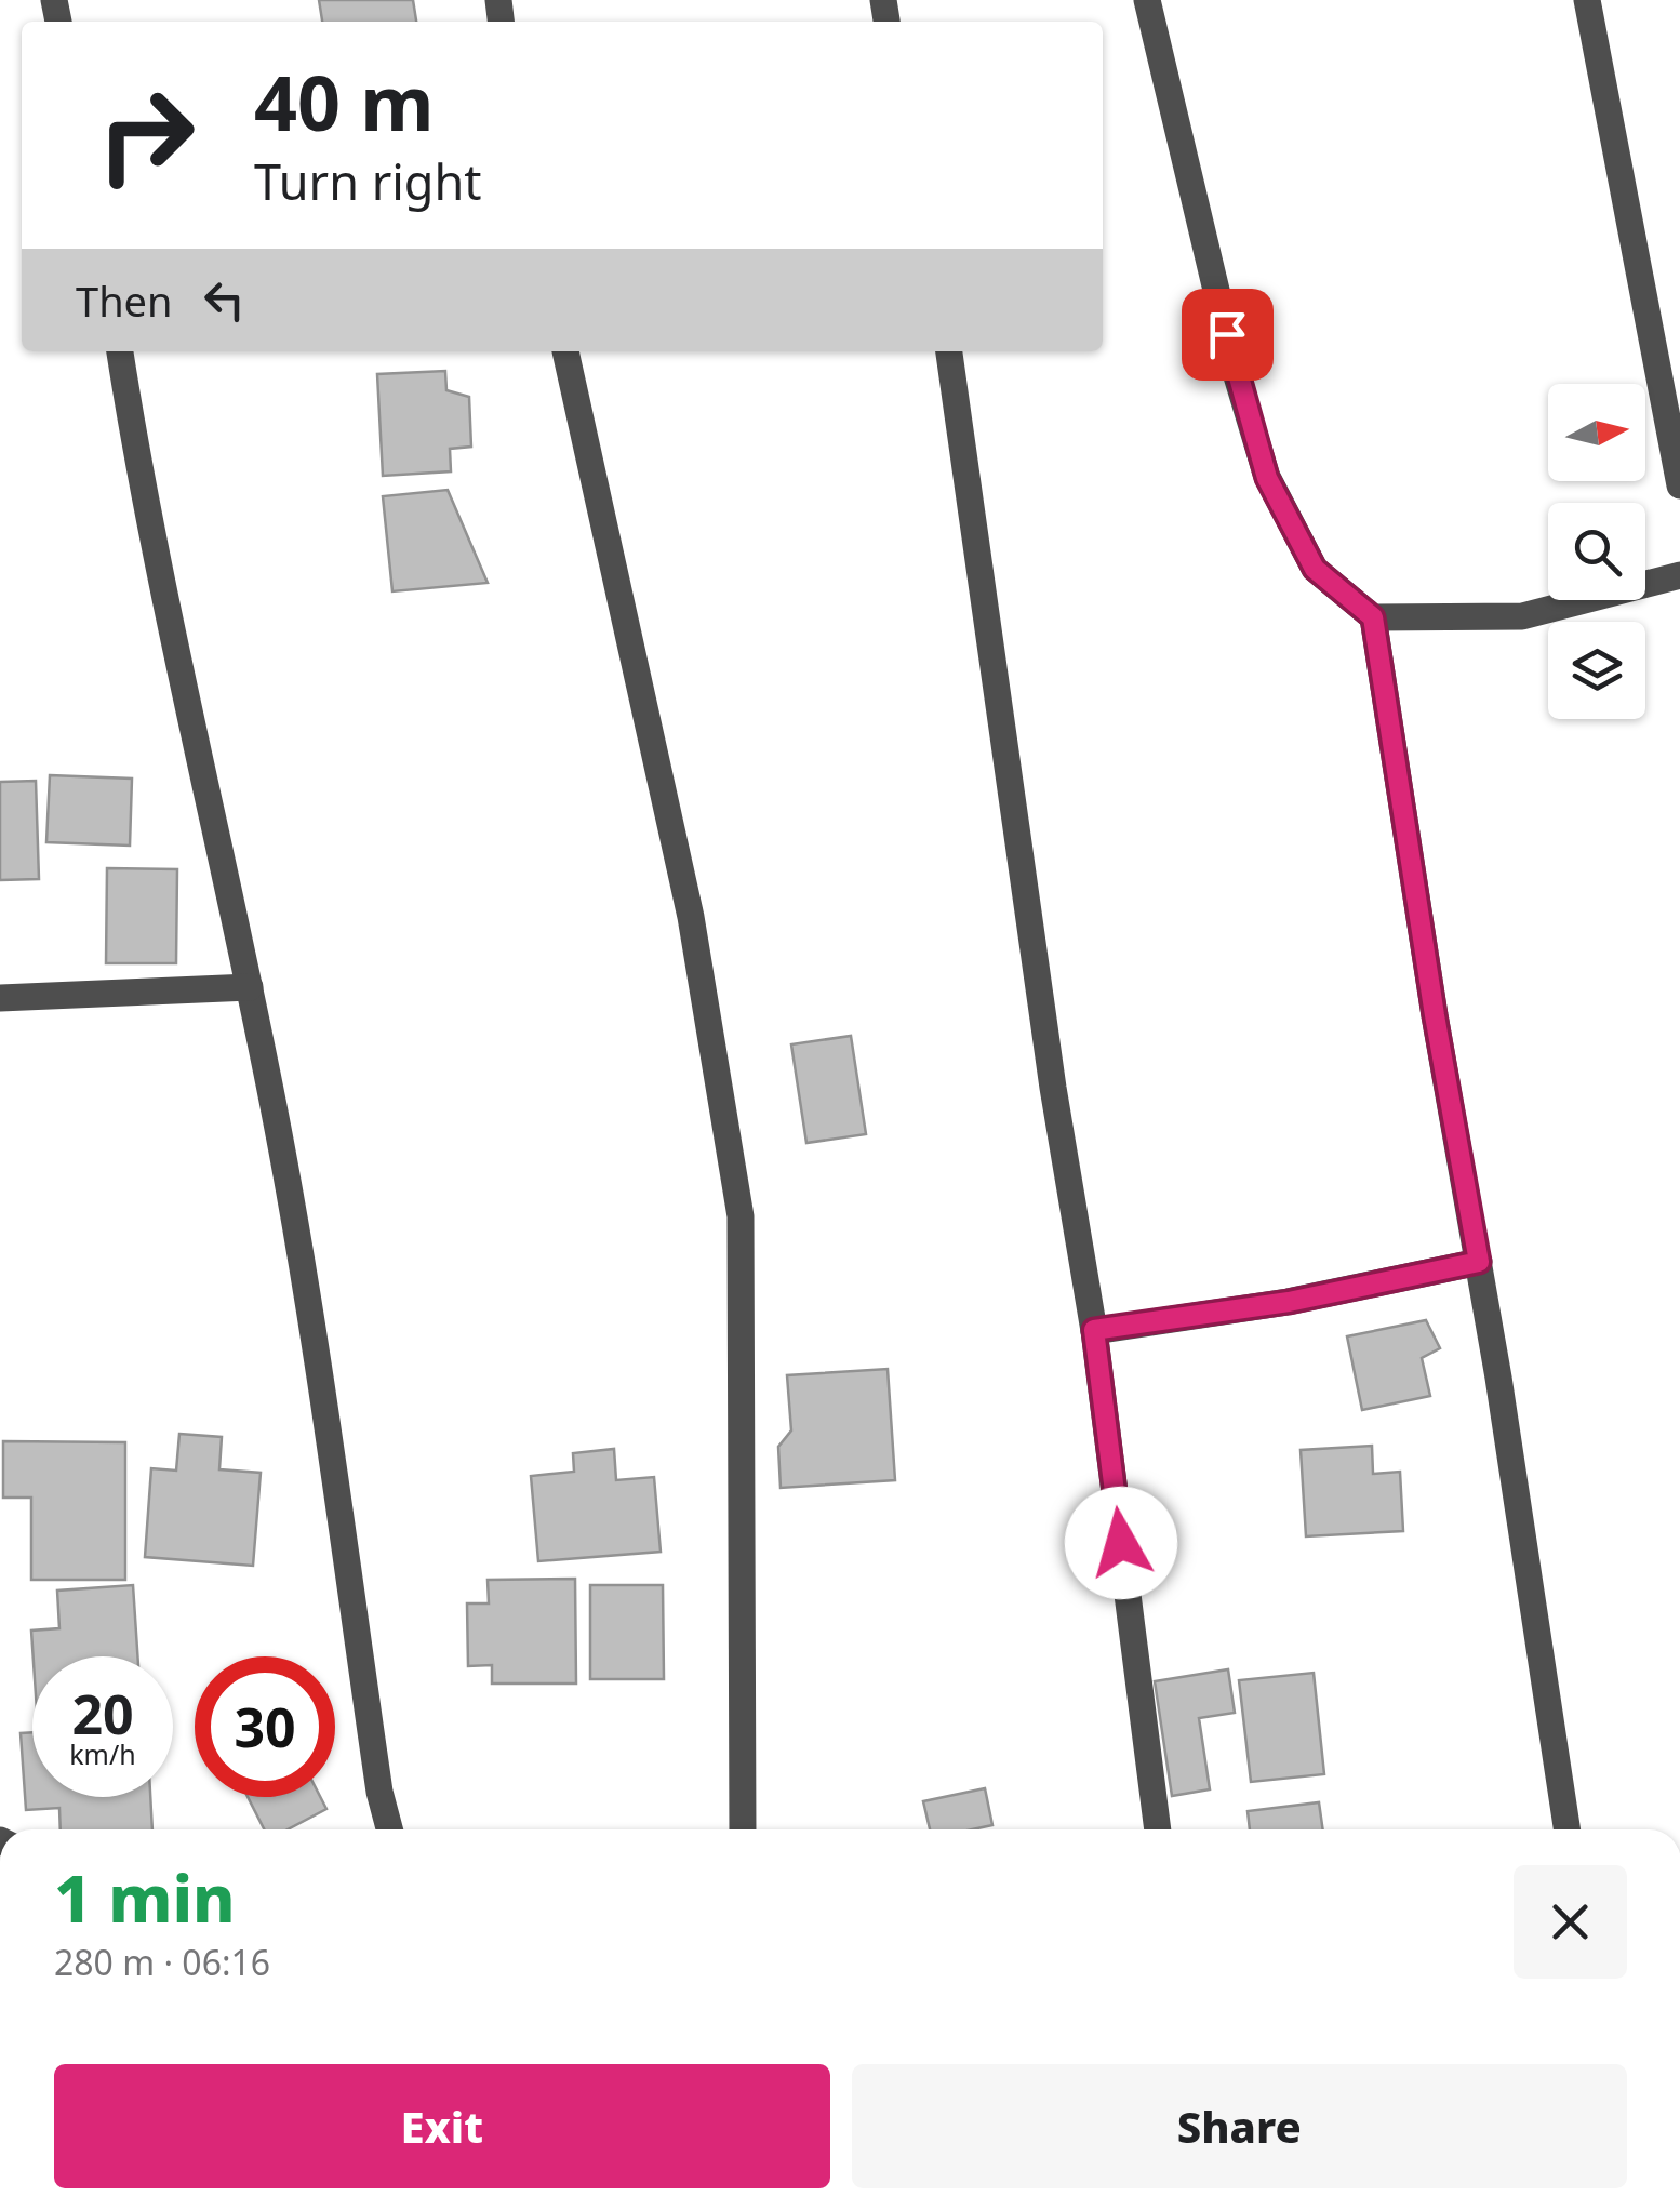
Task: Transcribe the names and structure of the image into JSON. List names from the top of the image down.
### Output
{
  "north": "right",
  "page": {
    "turn": ["40 m", "Turn right"],
    "then": "Then",
    "speed": "20 km/h",
    "limit": "30",
    "heading": ["1 min", "280 m · 06:16"],
    "buttons": ["Exit", "Share"]
  }
}
